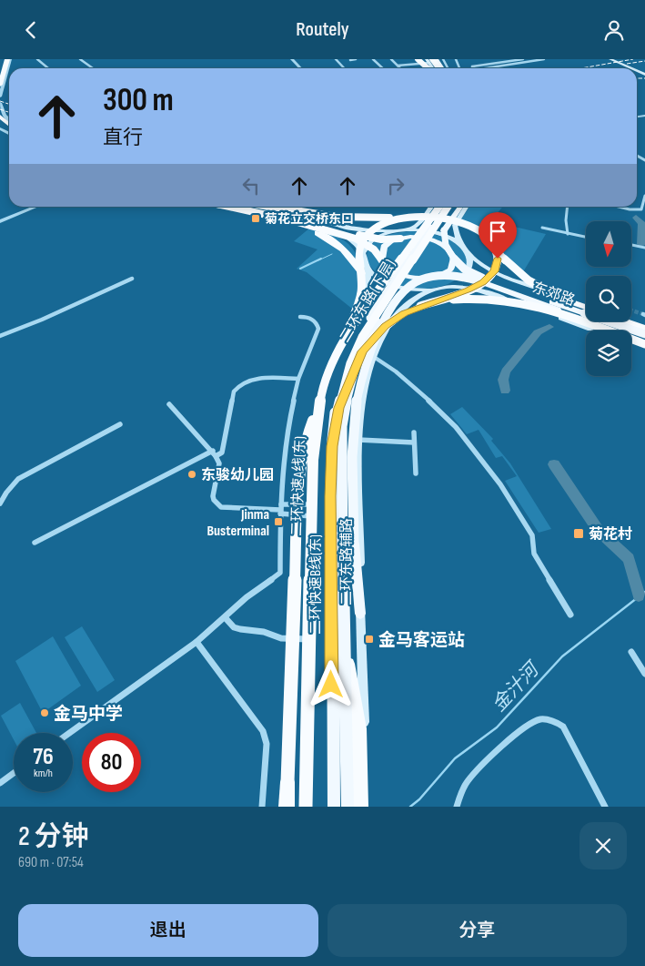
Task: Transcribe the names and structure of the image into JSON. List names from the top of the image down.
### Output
{
  "streets": {
    "highway": ["二环快速A线(东)", "二环快速B线(东)"],
    "main road": ["东郊路", "二环东路(下层)", "二环东路辅路"]
  },
  "crossings": [
    ["二环东路(下层)", "二环快速B线(东)"]
  ],
  "water": ["金汁河"],
  "places": {
    "transit": [
      "菊花立交桥东口",
      "Jinma Busterminal",
      "菊花村",
      "金马客运站"
    ],
    "other": ["东骏幼儿园", "金马中学"]
  },
  "north": "bottom",
  "page": {
    "header": "Routely",
    "turn": ["300 m", "直行"],
    "speed": "76 km/h",
    "limit": "80",
    "heading": ["2 分钟", "690 m · 07:54"],
    "buttons": ["退出", "分享"]
  }
}
